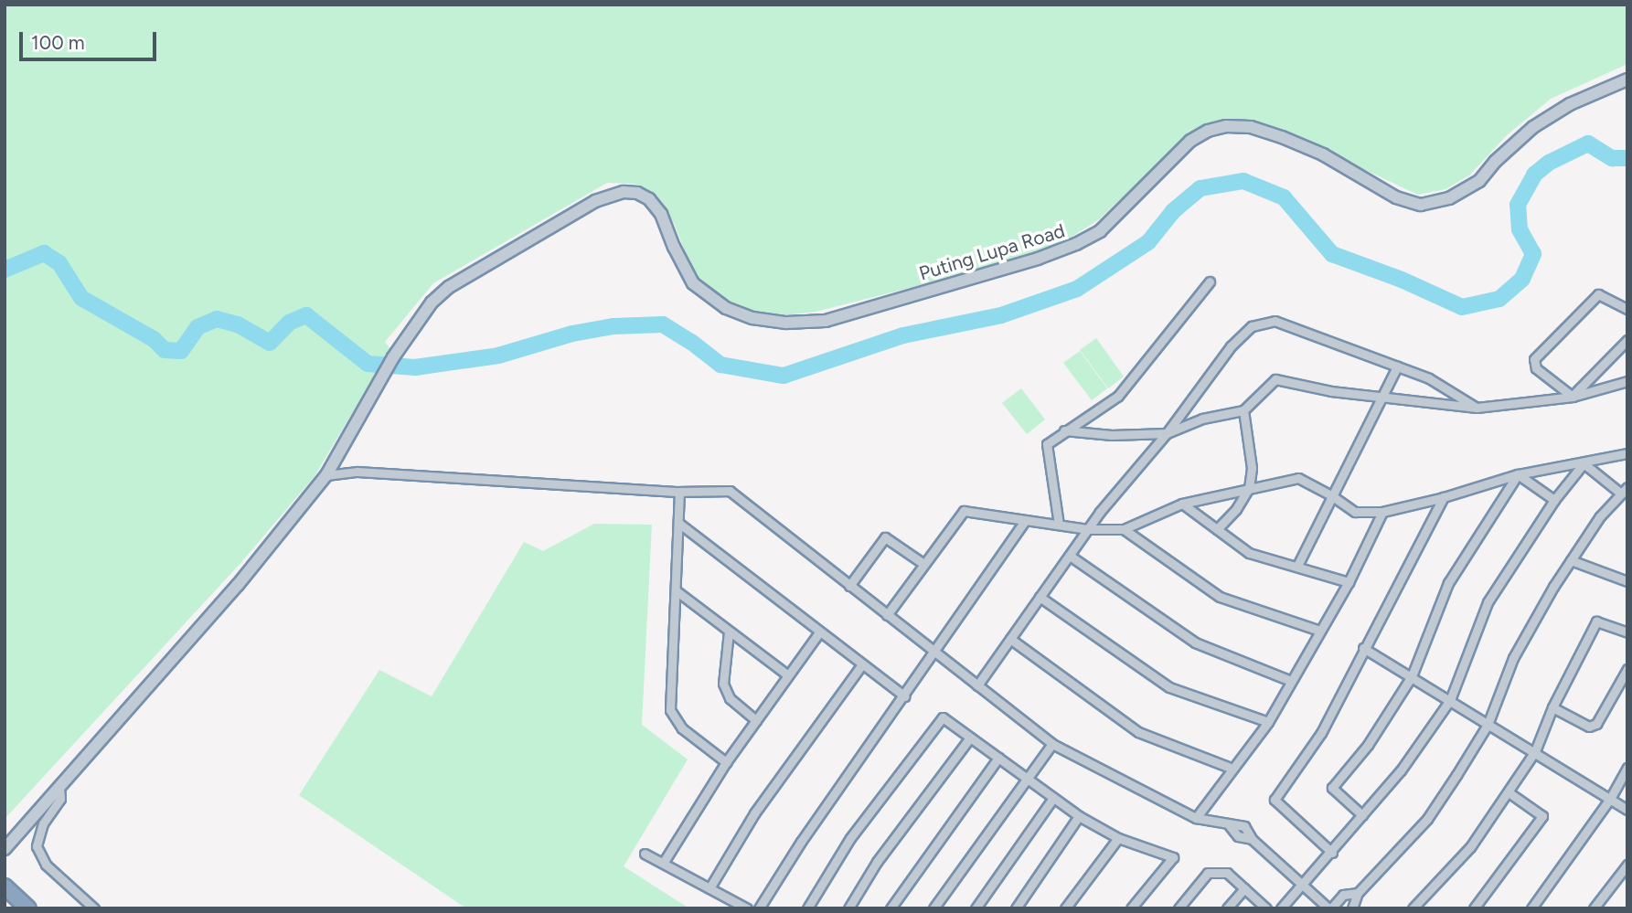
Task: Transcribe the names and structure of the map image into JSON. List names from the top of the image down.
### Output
{
  "streets": {
    "street": ["Puting Lupa Road"]
  },
  "scale_bar": "100 m"
}
